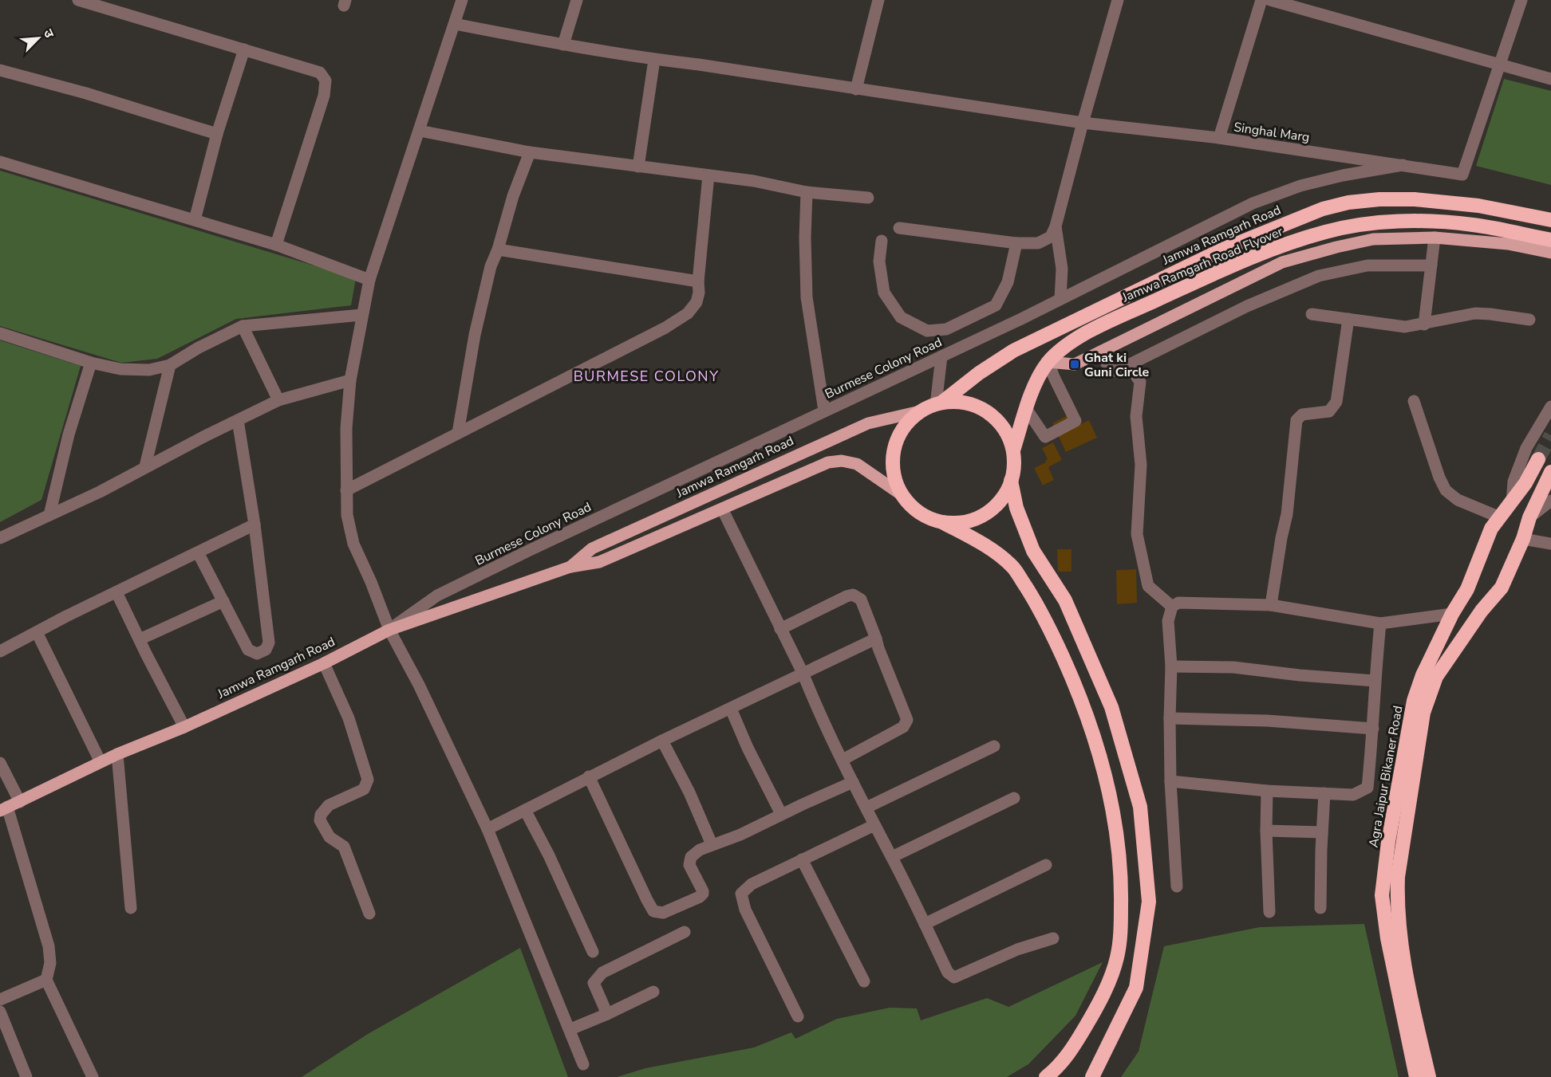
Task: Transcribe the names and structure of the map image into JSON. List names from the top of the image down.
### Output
{
  "streets": {
    "highway": ["Jamwa Ramgarh Road", "Jamwa Ramgarh Road Flyover", "Agra Jaipur Bikaner Road"],
    "street": ["Singhal Marg", "Burmese Colony Road"]
  },
  "crossings": [
    ["Singhal Marg", "Burmese Colony Road"],
    ["Jamwa Ramgarh Road", "Burmese Colony Road"]
  ],
  "districts": ["BURMESE COLONY"],
  "places": {
    "transit": ["Ghat ki Guni Circle"]
  },
  "north": "top right"
}
